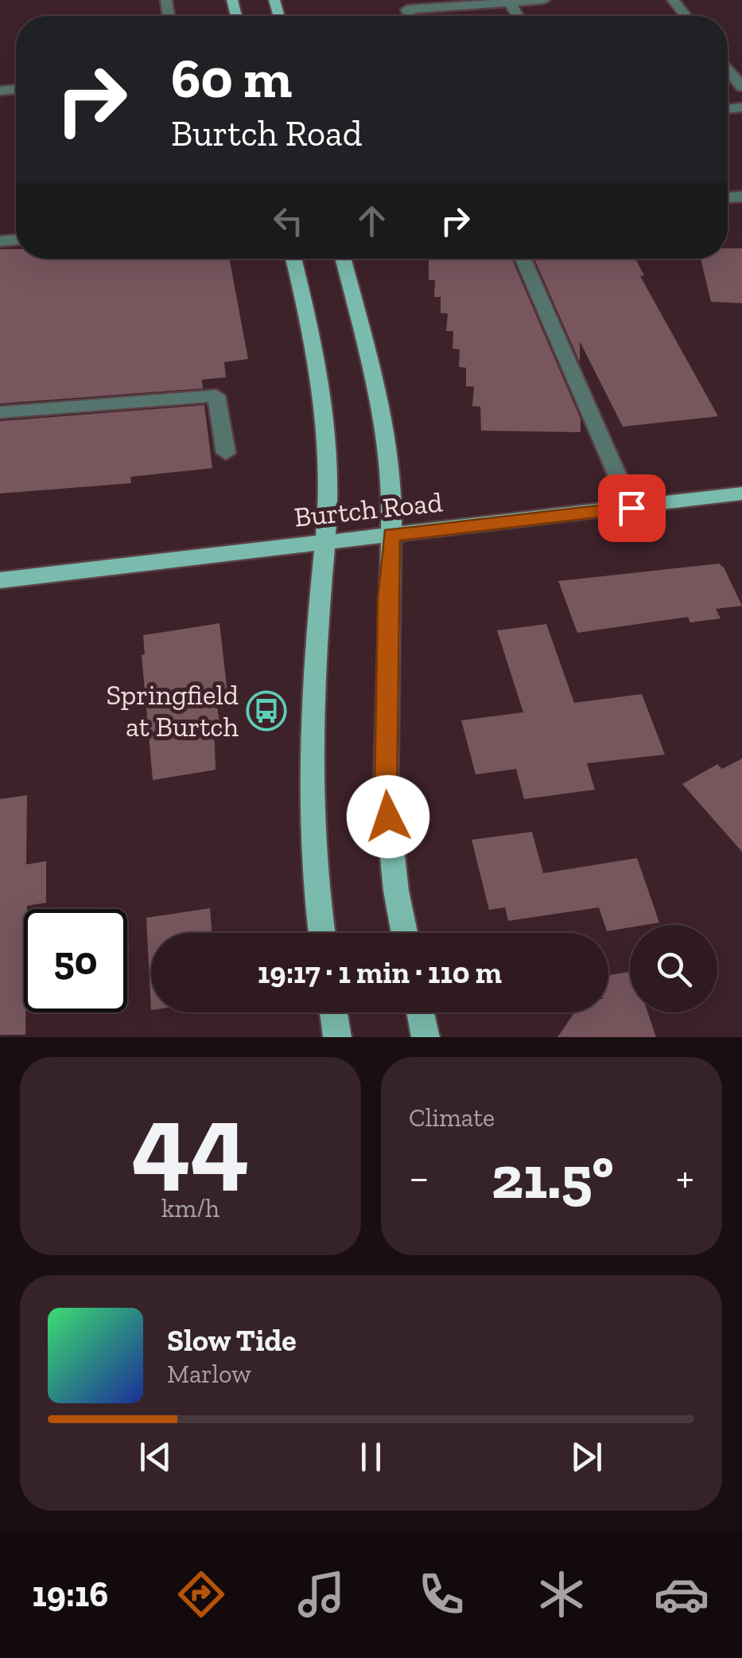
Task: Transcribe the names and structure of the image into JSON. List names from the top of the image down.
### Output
{
  "streets": {
    "main road": ["Burtch Road"]
  },
  "places": {
    "bus stop": ["Springfield at Burtch"]
  },
  "page": {
    "turn": ["60 m", "Burtch Road"],
    "limit": "50",
    "trip": "19:17 · 1 min · 110 m",
    "tile": [
      ["44", "km/h"],
      "Climate"
    ],
    "heat": ["−", "21.5°", "+"],
    "song": ["Slow Tide", "Marlow"],
    "tabs": "19:16"
  }
}
